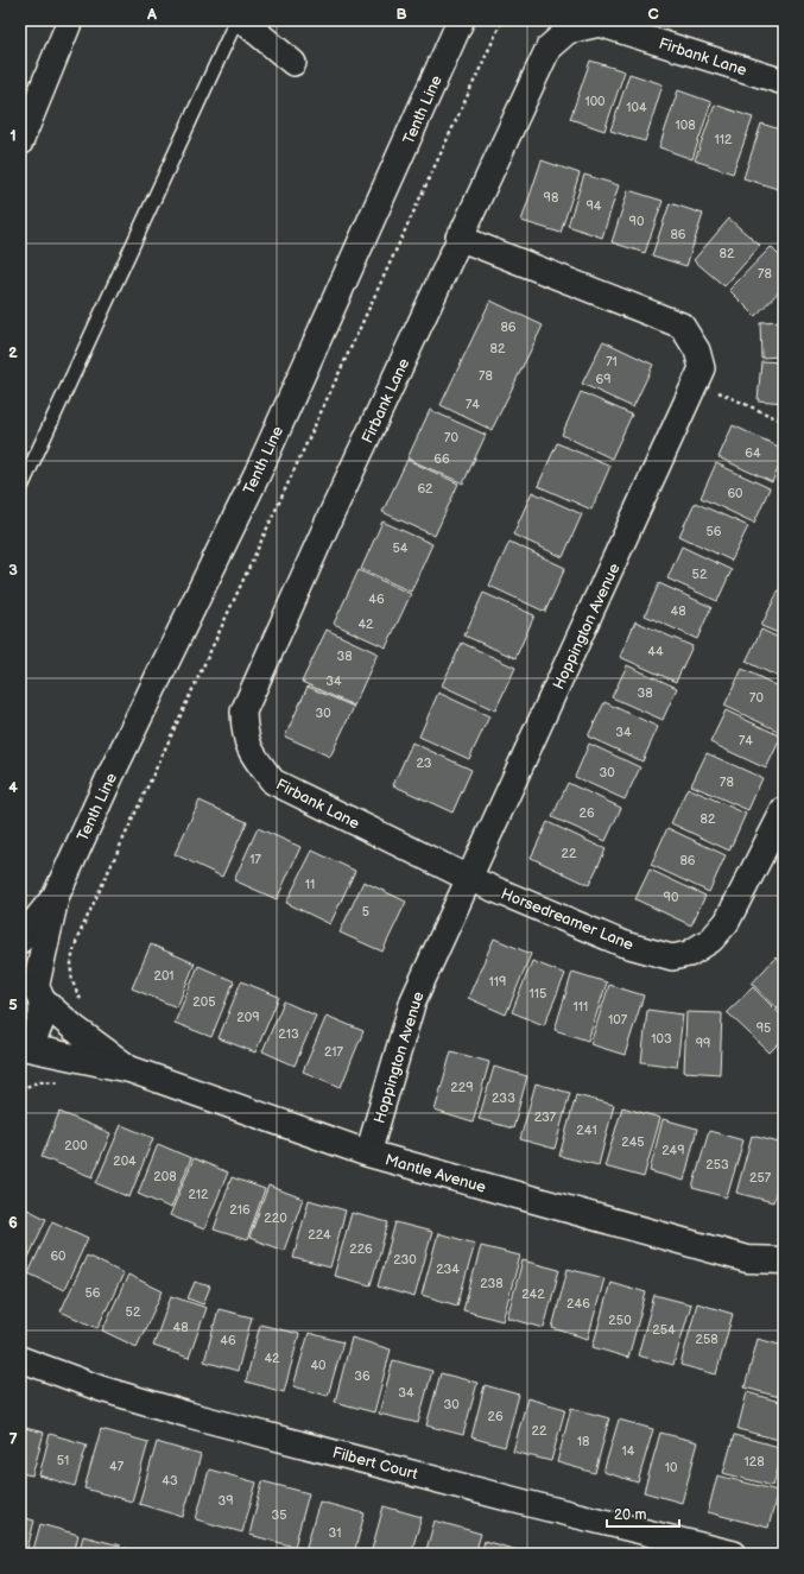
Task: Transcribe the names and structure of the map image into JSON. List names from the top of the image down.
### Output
{
  "streets": {
    "street": [
      "Firbank Lane",
      "Tenth Line",
      "Hoppington Avenue",
      "Horsedreamer Lane",
      "Mantle Avenue",
      "Filbert Court"
    ]
  },
  "crossings": [
    ["Firbank Lane", "Hoppington Avenue"],
    ["Firbank Lane", "Horsedreamer Lane"],
    ["Tenth Line", "Mantle Avenue"],
    ["Hoppington Avenue", "Horsedreamer Lane"],
    ["Hoppington Avenue", "Mantle Avenue"]
  ],
  "house_numbers": [
    "100",
    "104",
    "108",
    "112",
    "98",
    "94",
    "90",
    "86",
    "82",
    "78",
    "86",
    "82",
    "71",
    "78",
    "69",
    "74",
    "70",
    "64",
    "66",
    "62",
    "60",
    "56",
    "54",
    "52",
    "46",
    "48",
    "42",
    "44",
    "38",
    "34",
    "38",
    "70",
    "30",
    "34",
    "74",
    "23",
    "30",
    "78",
    "26",
    "82",
    "22",
    "17",
    "86",
    "11",
    "90",
    "5",
    "201",
    "119",
    "115",
    "205",
    "111",
    "209",
    "107",
    "95",
    "213",
    "103",
    "99",
    "217",
    "229",
    "233",
    "237",
    "241",
    "245",
    "200",
    "249",
    "204",
    "253",
    "208",
    "257",
    "212",
    "216",
    "220",
    "224",
    "226",
    "60",
    "230",
    "234",
    "238",
    "56",
    "242",
    "246",
    "52",
    "250",
    "48",
    "254",
    "258",
    "46",
    "42",
    "40",
    "36",
    "34",
    "30",
    "26",
    "22",
    "18",
    "14",
    "51",
    "128",
    "47",
    "10",
    "43",
    "39",
    "35",
    "31"
  ],
  "scale_bar": "20 m",
  "grid": {
    "columns": ["A", "B", "C"],
    "rows": [
      "1",
      "2",
      "3",
      "4",
      "5",
      "6",
      "7"
    ]
  }
}
